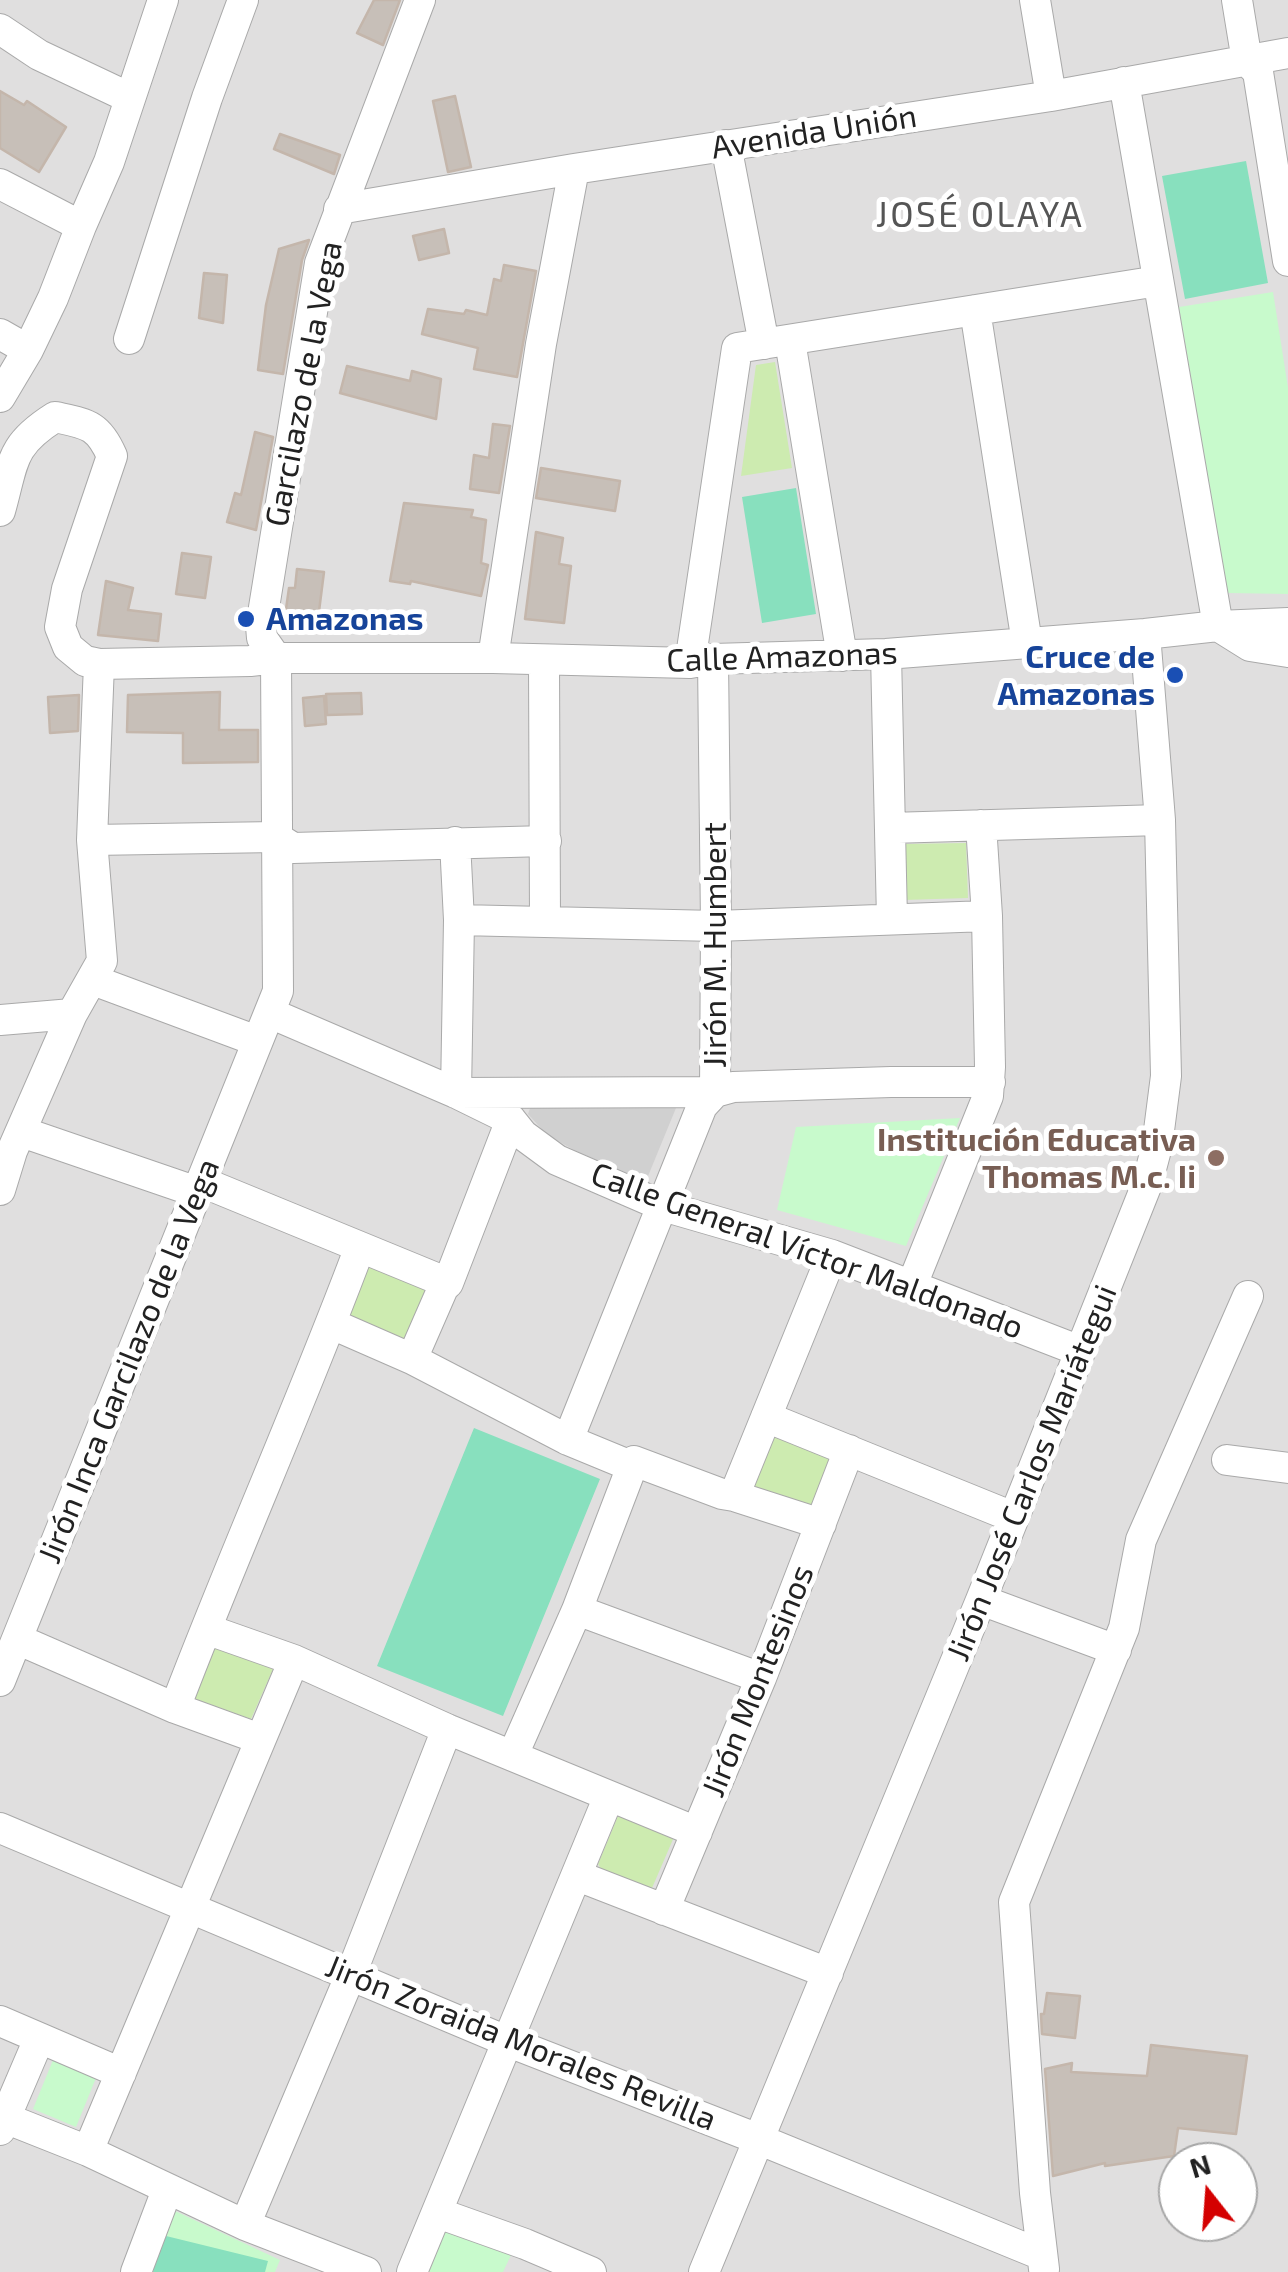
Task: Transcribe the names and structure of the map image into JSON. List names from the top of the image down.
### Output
{
  "streets": {
    "street": [
      "Avenida Unión",
      "Garcilazo de la Vega",
      "Calle Amazonas",
      "Jirón M. Humbert",
      "Calle General Víctor Maldonado",
      "Jirón Inca Garcilazo de la Vega",
      "Jirón José Carlos Mariátegui",
      "Jirón Montesinos",
      "Jirón Zoraida Morales Revilla"
    ]
  },
  "crossings": [
    ["Avenida Unión", "Garcilazo de la Vega"],
    ["Garcilazo de la Vega", "Calle Amazonas"],
    ["Garcilazo de la Vega", "Jirón Inca Garcilazo de la Vega"],
    ["Calle Amazonas", "Jirón M. Humbert"],
    ["Calle Amazonas", "Jirón José Carlos Mariátegui"],
    ["Jirón M. Humbert", "Calle General Víctor Maldonado"],
    ["Calle General Víctor Maldonado", "Jirón Inca Garcilazo de la Vega"],
    ["Calle General Víctor Maldonado", "Jirón José Carlos Mariátegui"],
    ["Jirón José Carlos Mariátegui", "Jirón Zoraida Morales Revilla"]
  ],
  "districts": ["JOSÉ OLAYA"],
  "places": ["Amazonas", "Cruce de Amazonas", "Institución Educativa Thomas M.c. Ii"],
  "north": "top"
}
